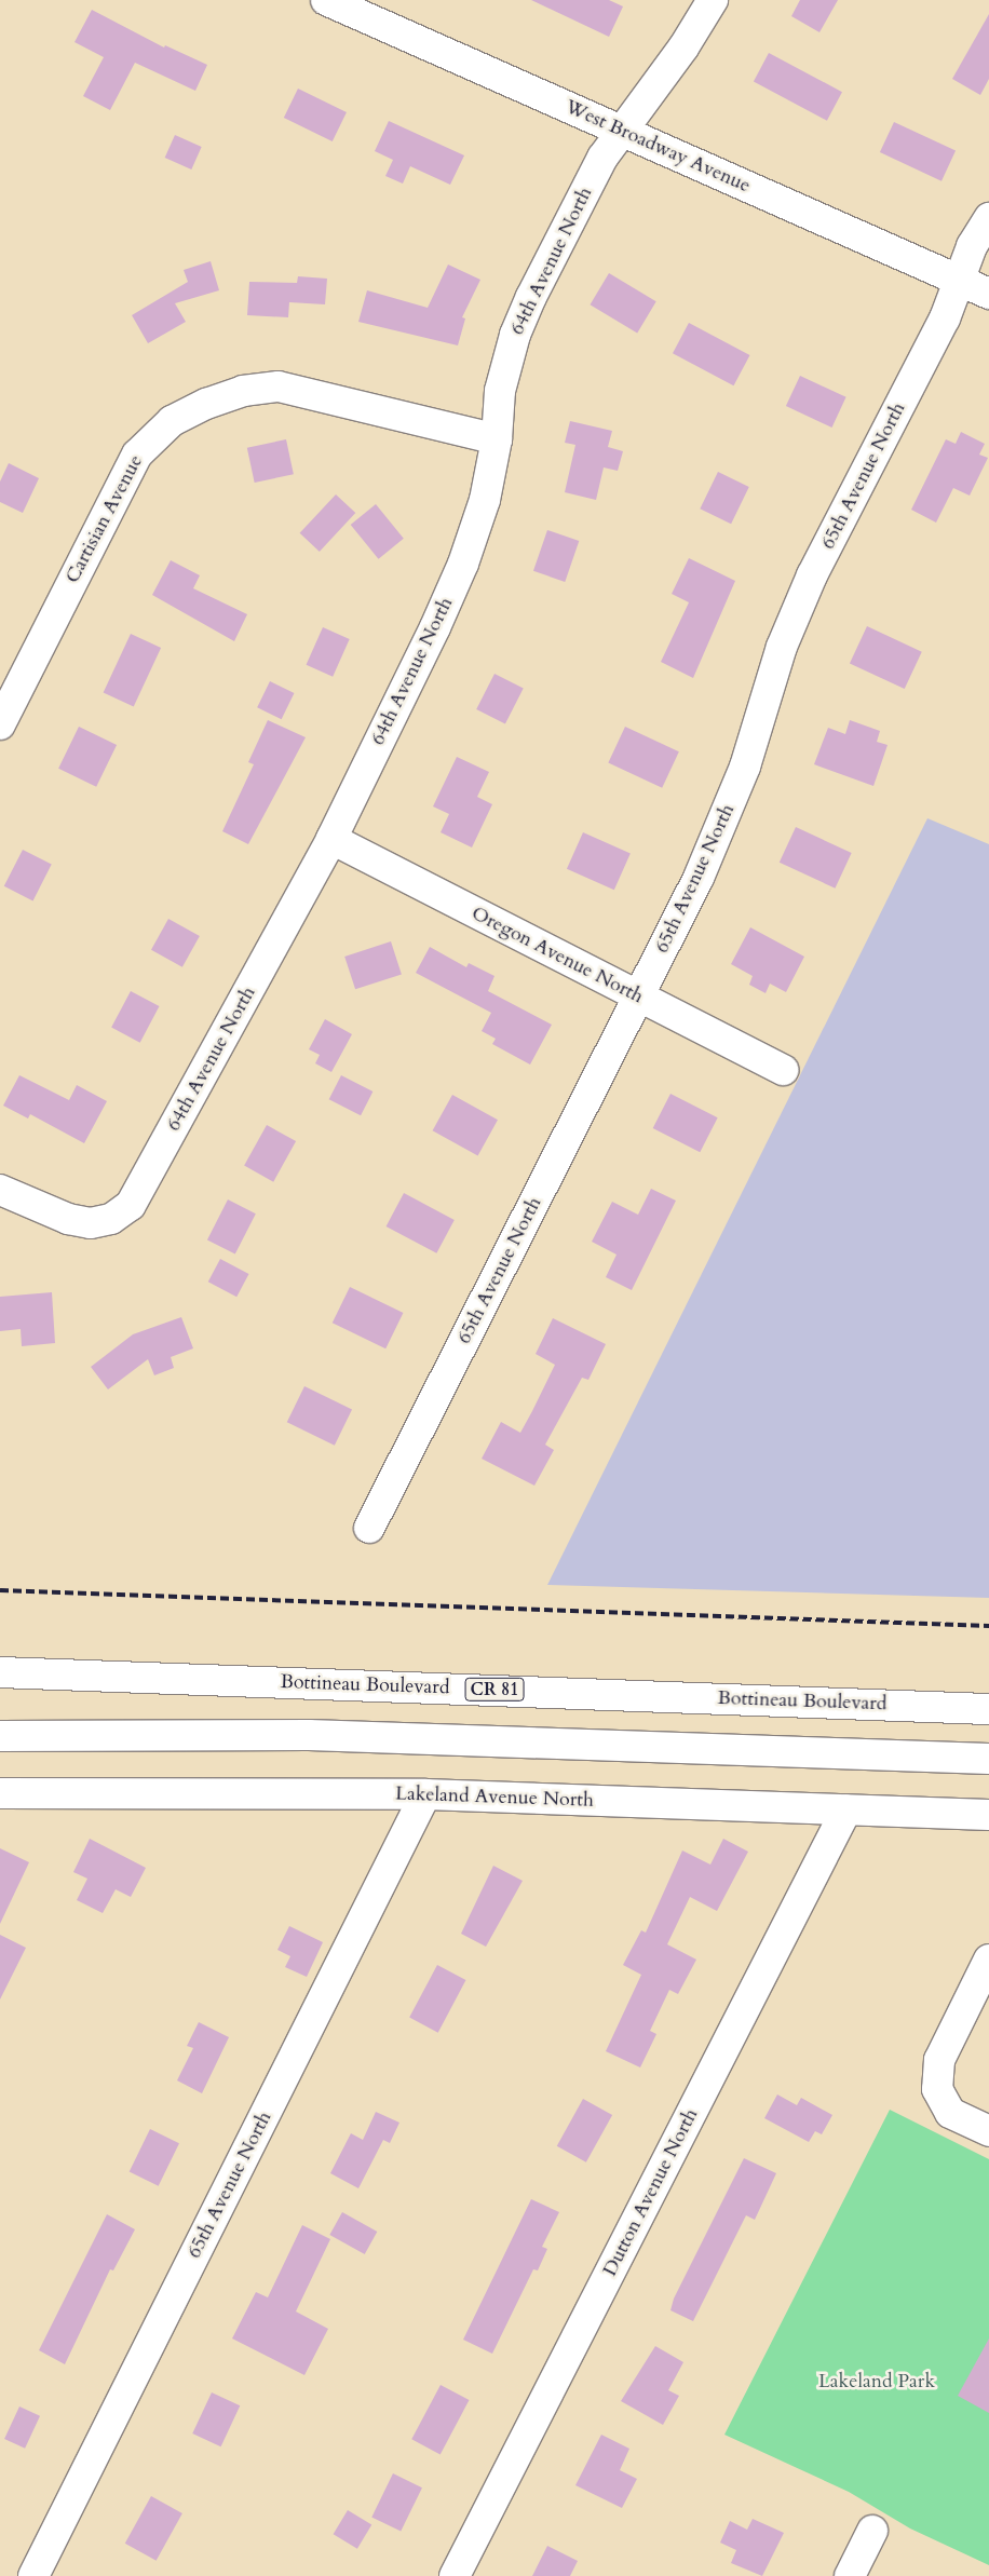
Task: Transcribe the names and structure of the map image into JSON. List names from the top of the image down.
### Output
{
  "streets": {
    "main road": [
      "West Broadway Avenue",
      "64th Avenue North",
      "65th Avenue North",
      "Cartisian Avenue",
      "Oregon Avenue North",
      "Bottineau Boulevard",
      "CR 81",
      "Lakeland Avenue North",
      "Dutton Avenue North"
    ]
  },
  "crossings": [
    ["West Broadway Avenue", "64th Avenue North"],
    ["West Broadway Avenue", "65th Avenue North"],
    ["64th Avenue North", "Cartisian Avenue"],
    ["64th Avenue North", "Oregon Avenue North"],
    ["65th Avenue North", "Oregon Avenue North"],
    ["65th Avenue North", "Lakeland Avenue North"],
    ["Lakeland Avenue North", "Dutton Avenue North"]
  ],
  "parks": ["Lakeland Park"]
}
